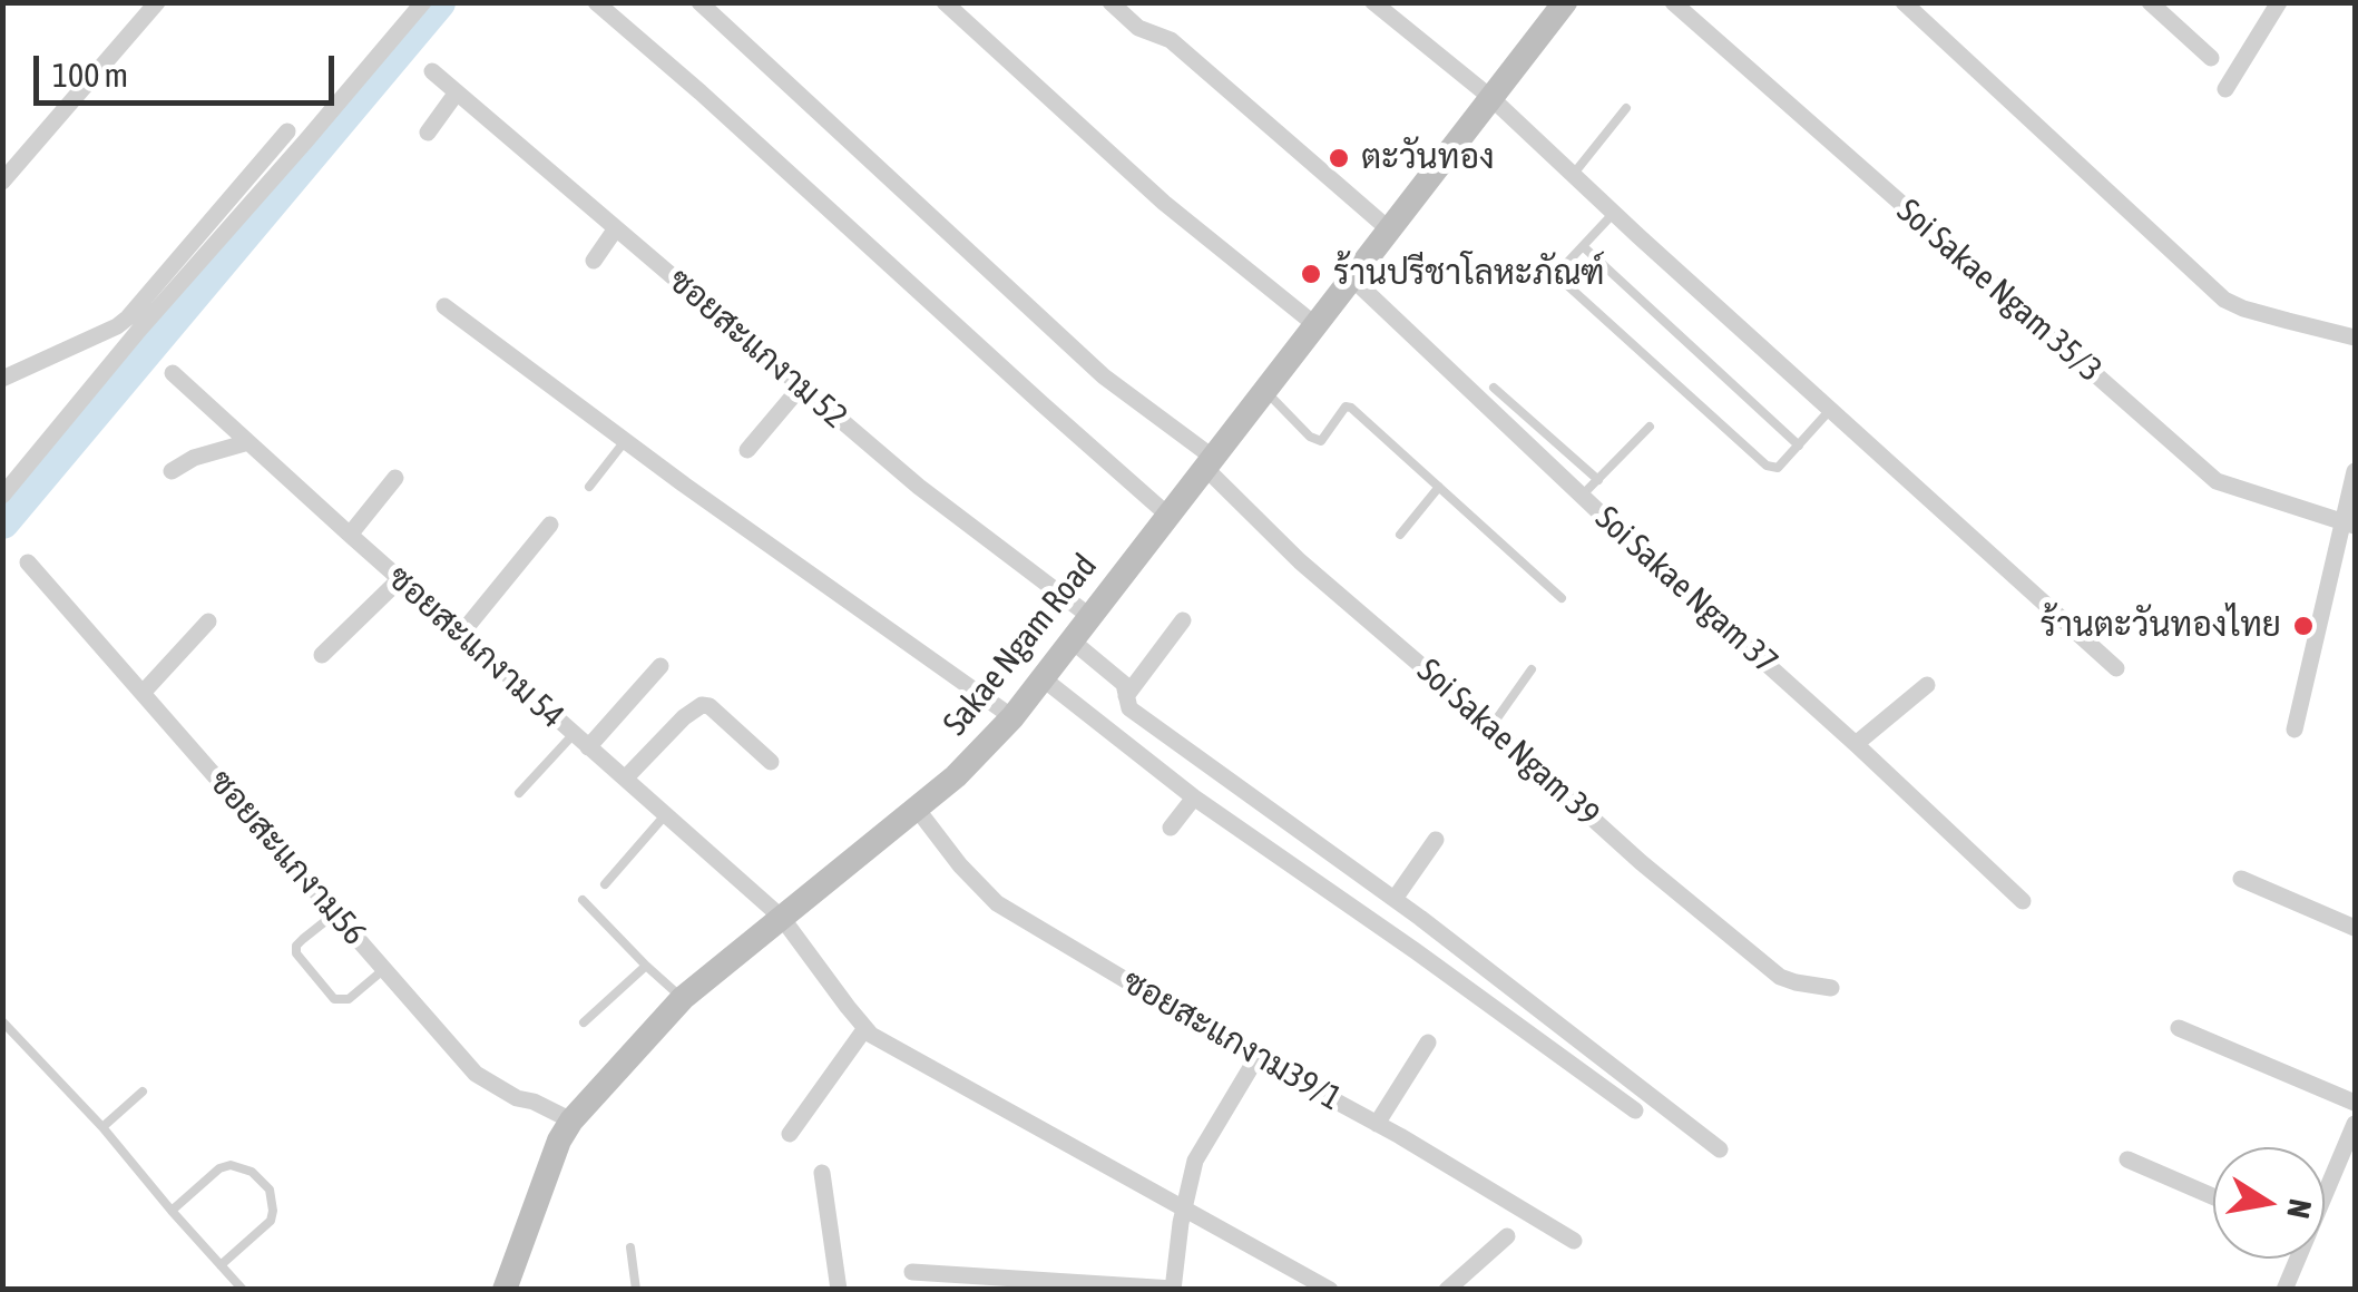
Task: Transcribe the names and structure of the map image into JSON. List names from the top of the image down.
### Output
{
  "streets": {
    "street": [
      "Soi Sakae Ngam 35/3",
      "ซอยสะแกงาม 52",
      "Soi Sakae Ngam 37",
      "Sakae Ngam Road",
      "ซอยสะแกงาม 54",
      "Soi Sakae Ngam 39",
      "ซอยสะแกงาม56",
      "ซอยสะแกงาม39/1"
    ]
  },
  "crossings": [
    ["ซอยสะแกงาม 52", "Sakae Ngam Road"],
    ["Soi Sakae Ngam 37", "Sakae Ngam Road"],
    ["Sakae Ngam Road", "ซอยสะแกงาม 54"],
    ["Sakae Ngam Road", "Soi Sakae Ngam 39"],
    ["Sakae Ngam Road", "ซอยสะแกงาม56"],
    ["Sakae Ngam Road", "ซอยสะแกงาม39/1"]
  ],
  "places": ["ตะวันทอง", "ร้านปรีชาโลหะภัณฑ์", "ร้านตะวันทองไทย"],
  "scale_bar": "100 m",
  "north": "right"
}
